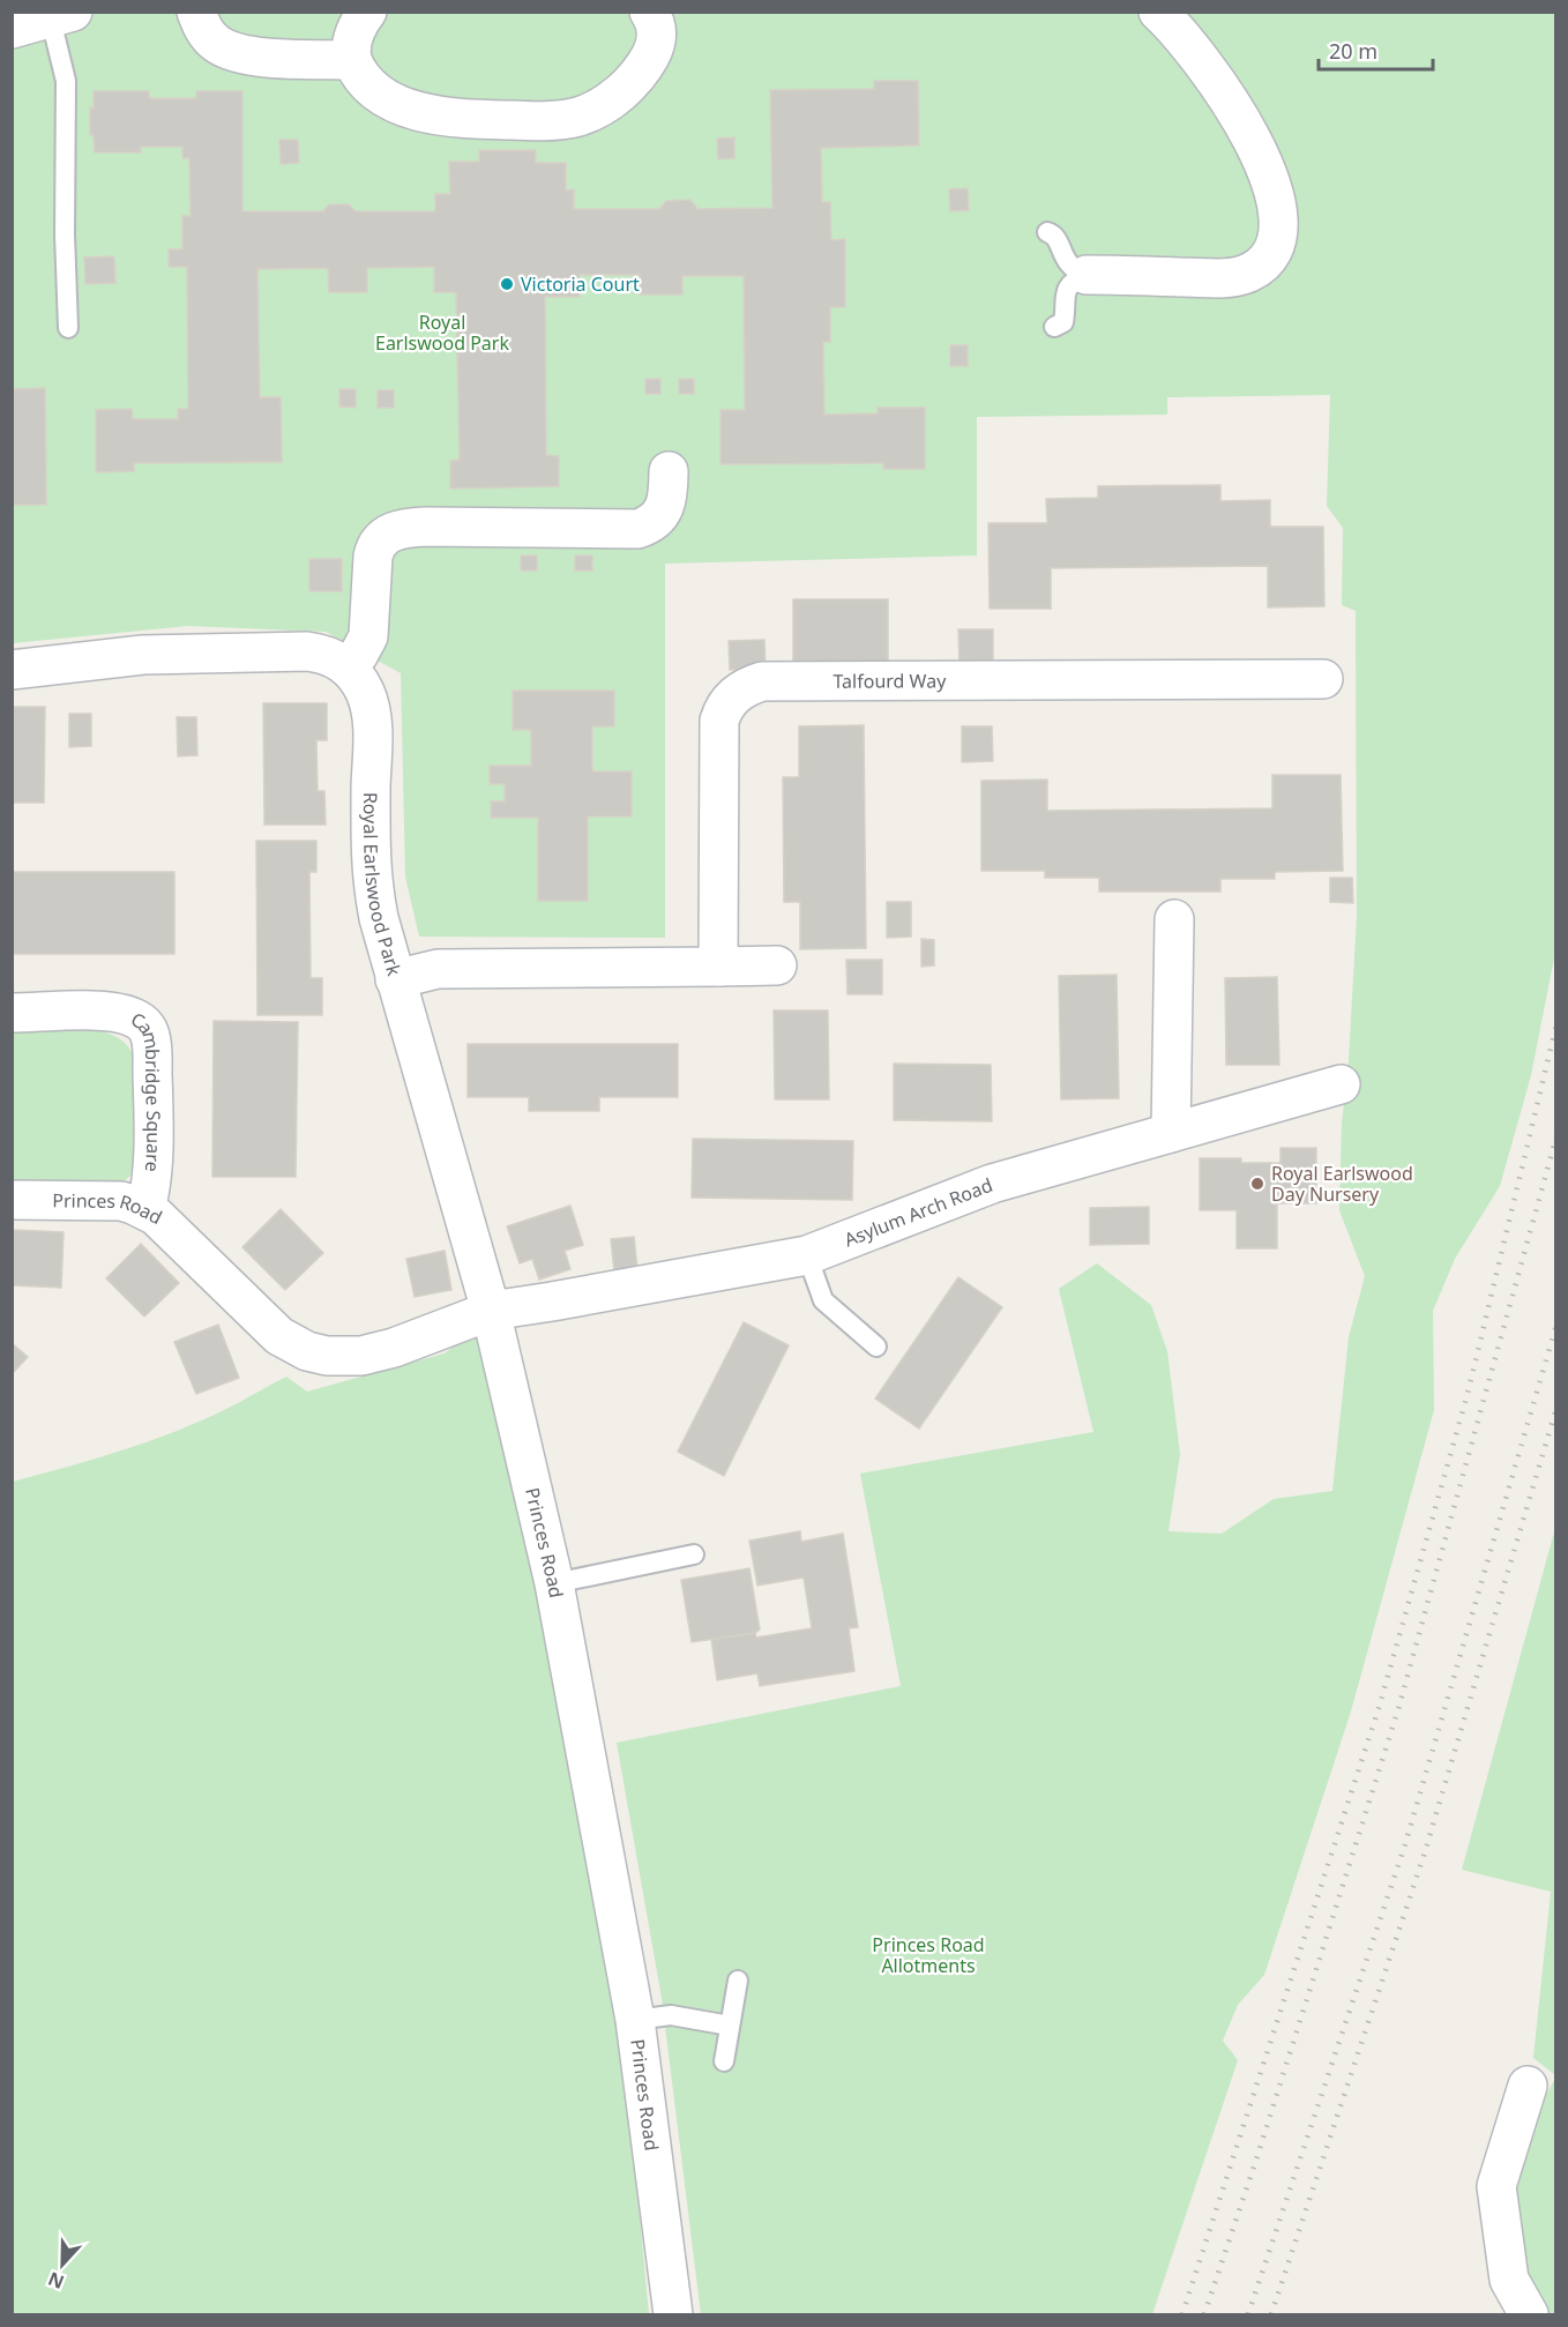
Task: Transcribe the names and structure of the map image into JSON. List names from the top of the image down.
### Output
{
  "streets": {
    "street": [
      "Talfourd Way",
      "Royal Earlswood Park",
      "Cambridge Square",
      "Asylum Arch Road",
      "Princes Road"
    ]
  },
  "crossings": [
    ["Royal Earlswood Park", "Asylum Arch Road"],
    ["Royal Earlswood Park", "Princes Road"],
    ["Cambridge Square", "Princes Road"],
    ["Asylum Arch Road", "Princes Road"]
  ],
  "parks": ["Royal Earlswood Park", "Princes Road Allotments"],
  "places": ["Victoria Court", "Royal Earlswood Day Nursery"],
  "scale_bar": "20 m",
  "north": "bottom"
}
